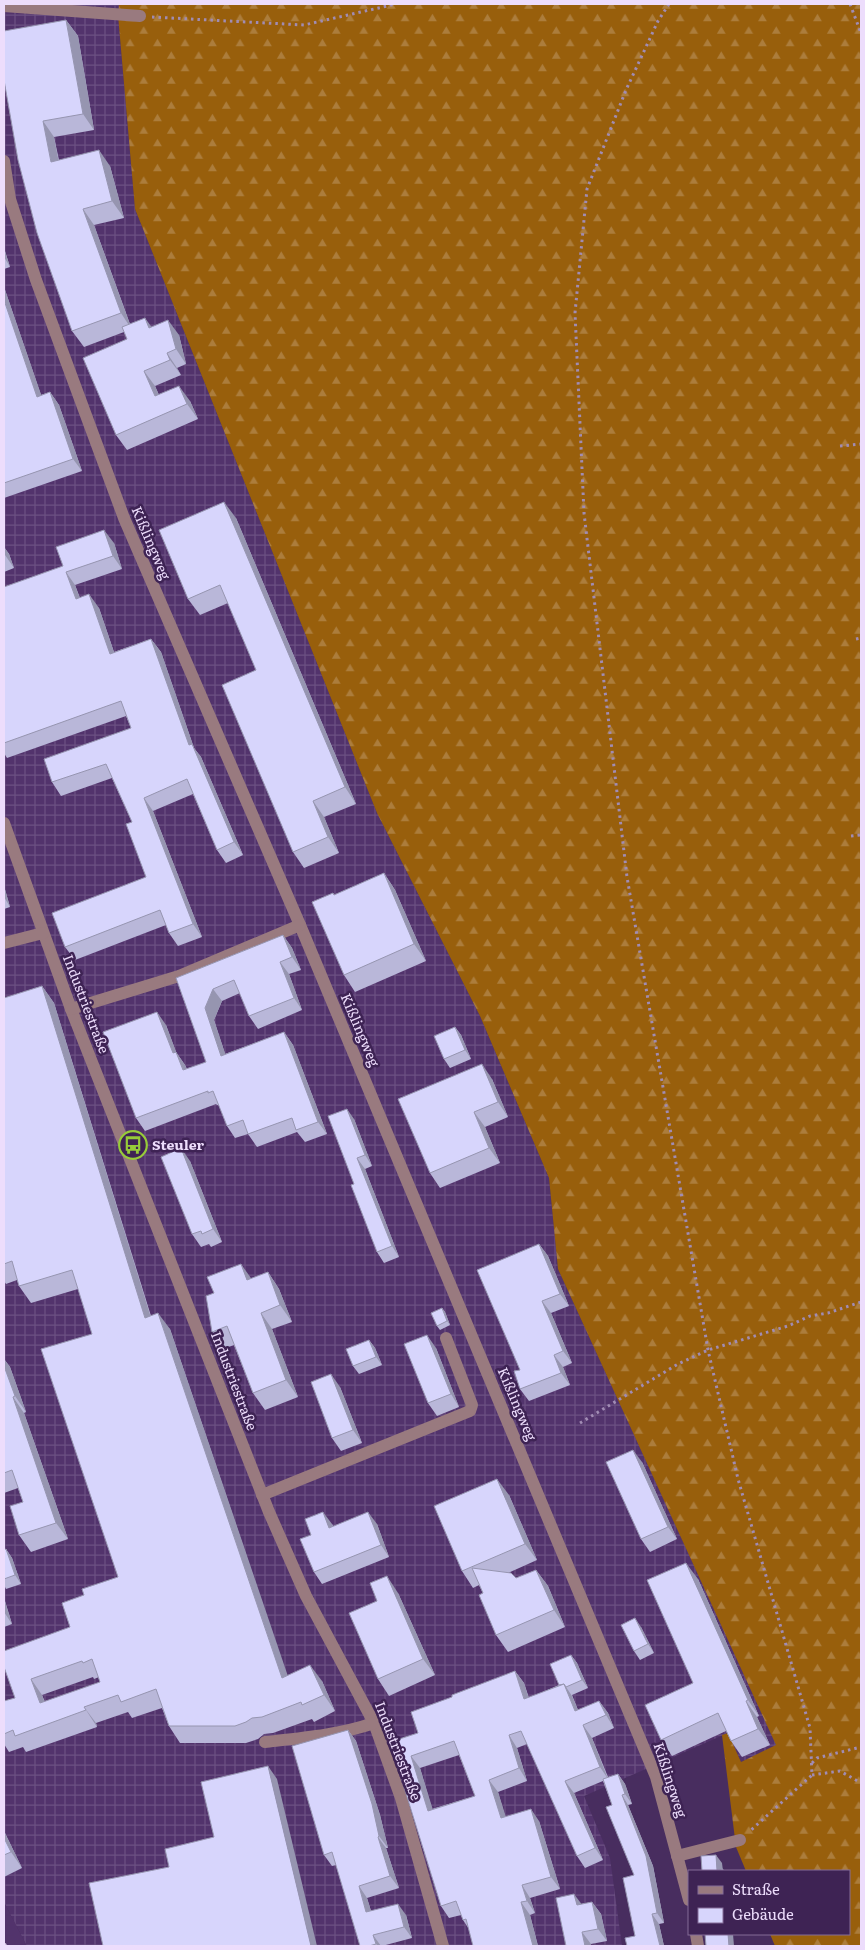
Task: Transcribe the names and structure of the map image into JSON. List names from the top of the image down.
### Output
{
  "streets": {
    "street": ["Kißlingweg", "Industriestraße"]
  },
  "places": {
    "bus stop": ["Steuler"]
  },
  "legend": ["Straße", "Gebäude"]
}
